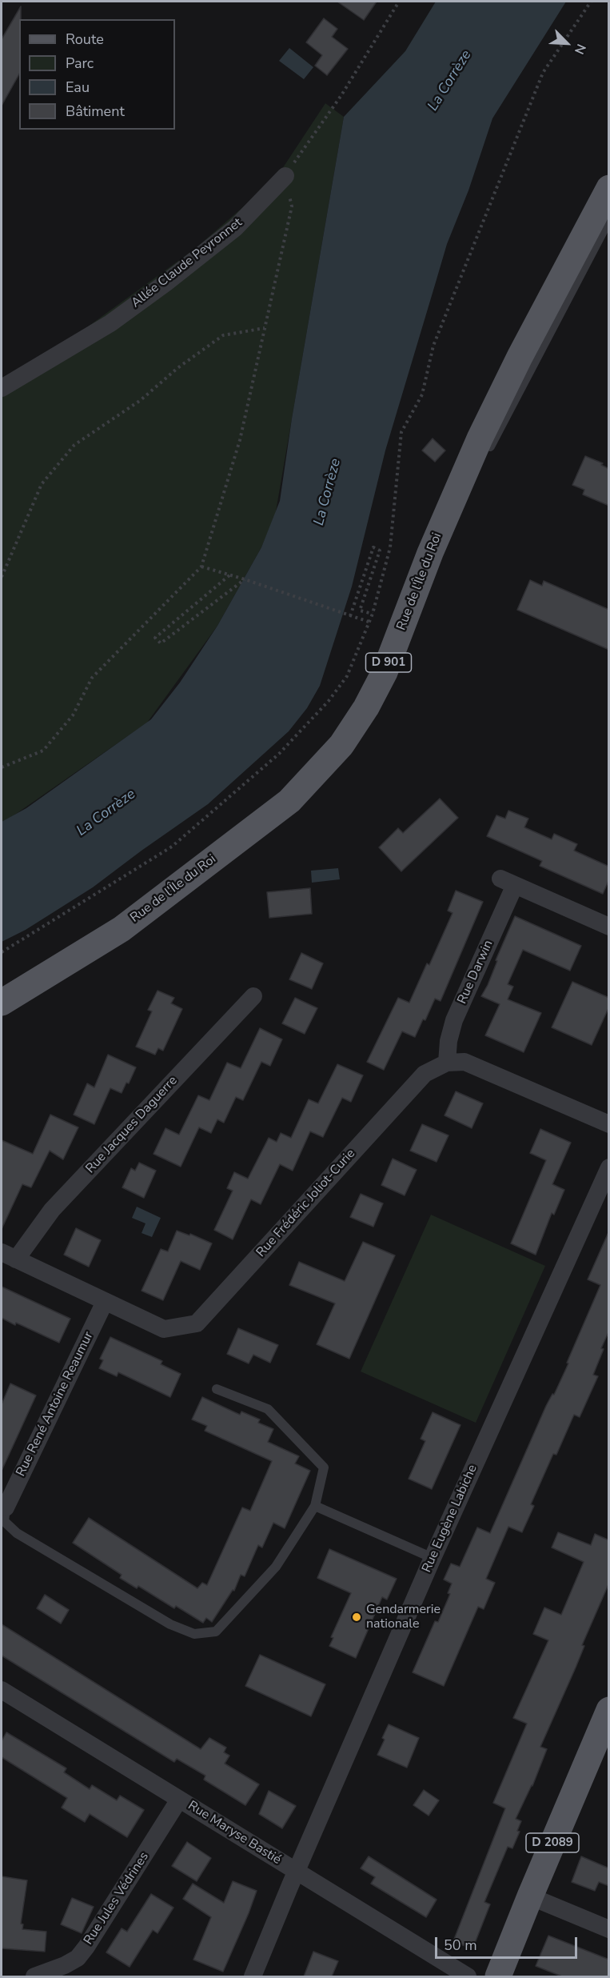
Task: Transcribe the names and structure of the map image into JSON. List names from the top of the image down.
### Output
{
  "streets": {
    "main road": ["Rue de l'Île du Roi", "D 901", "D 2089"],
    "street": [
      "Allée Claude Peyronnet",
      "Rue Darwin",
      "Rue Jacques Daguerre",
      "Rue Frédéric Joliot-Curie",
      "Rue René Antoine Reaumur",
      "Rue Eugène Labiche",
      "Rue Maryse Bastié",
      "Rue Jules Védrines"
    ]
  },
  "crossings": [
    ["Rue Darwin", "Rue Frédéric Joliot-Curie"],
    ["Rue Jacques Daguerre", "Rue Frédéric Joliot-Curie"],
    ["Rue Frédéric Joliot-Curie", "Rue René Antoine Reaumur"],
    ["Rue Eugène Labiche", "Rue Maryse Bastié"],
    ["Rue Maryse Bastié", "Rue Jules Védrines"]
  ],
  "water": ["La Corrèze"],
  "places": ["Gendarmerie nationale"],
  "legend": [
    "Route",
    "Parc",
    "Eau",
    "Bâtiment"
  ],
  "scale_bar": "50 m",
  "north": "bottom right"
}
